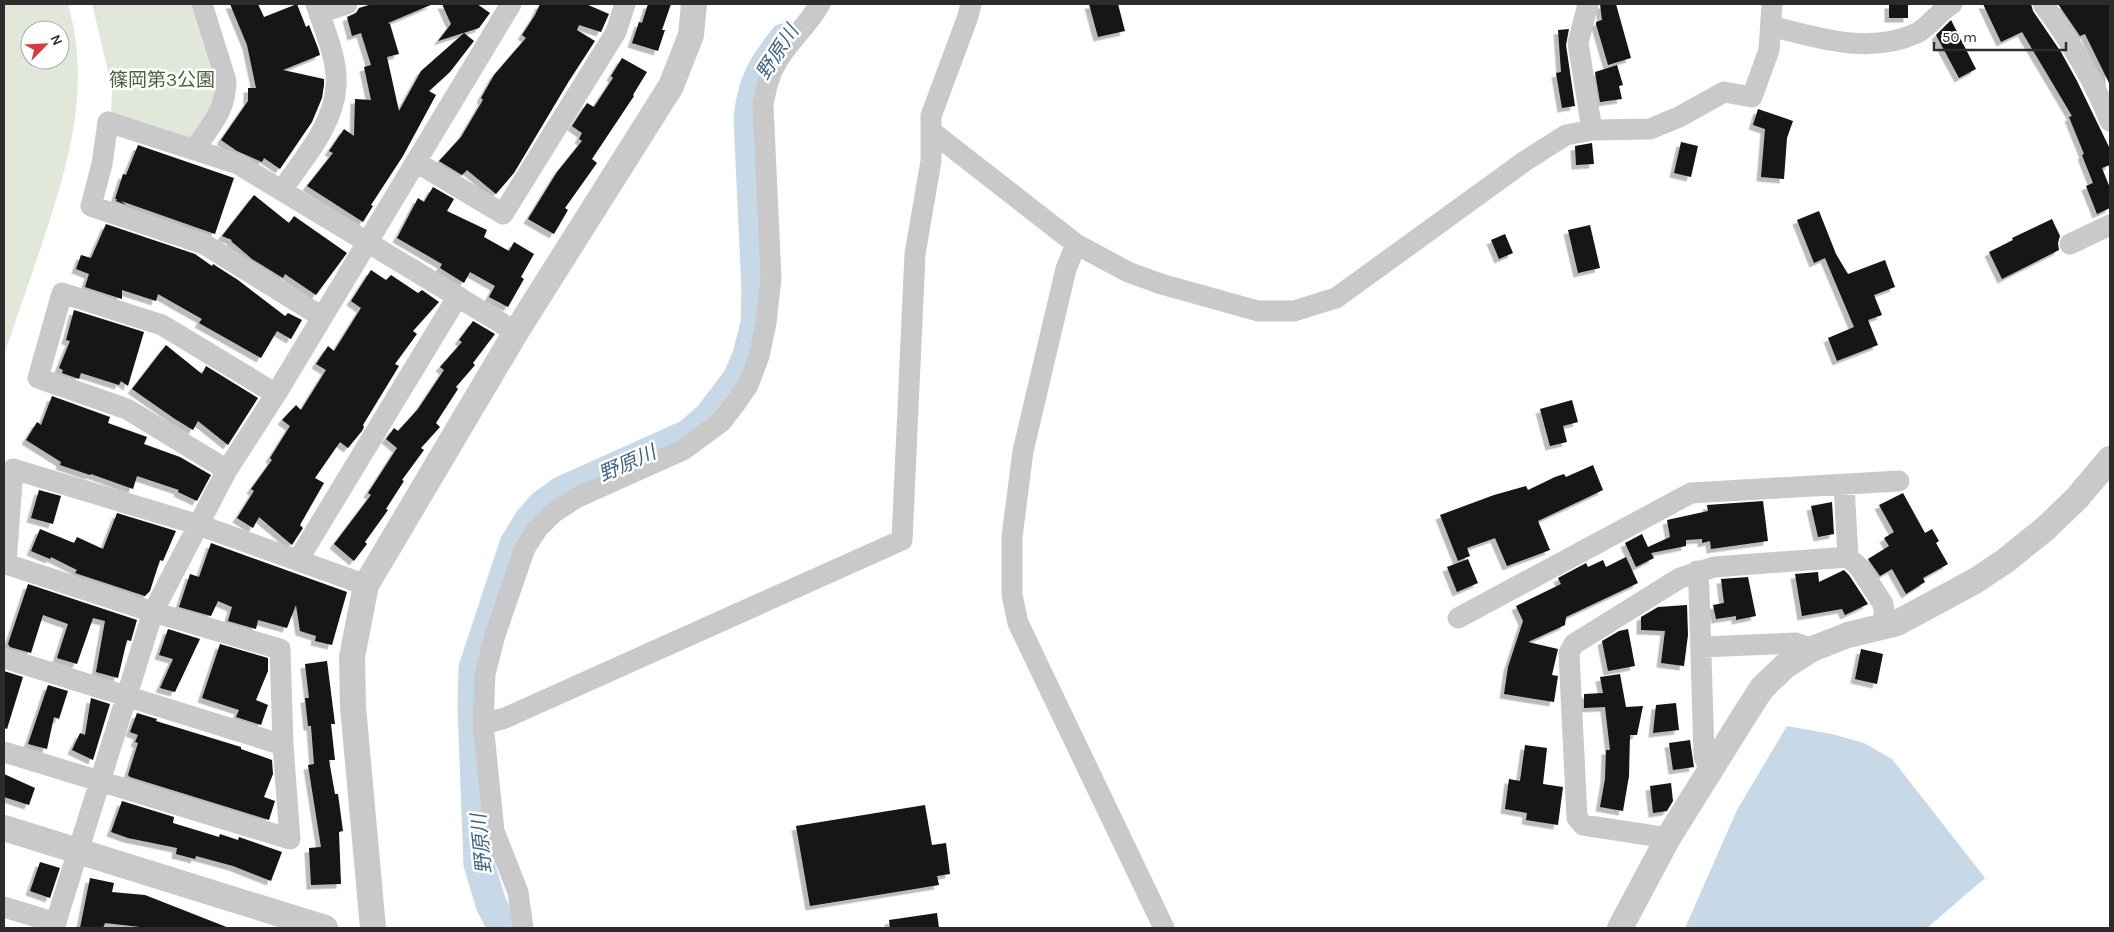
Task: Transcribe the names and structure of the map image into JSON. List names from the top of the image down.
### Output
{
  "water": ["野原川"],
  "parks": ["篠岡第3公園"],
  "scale_bar": "50 m",
  "north": "top right"
}
